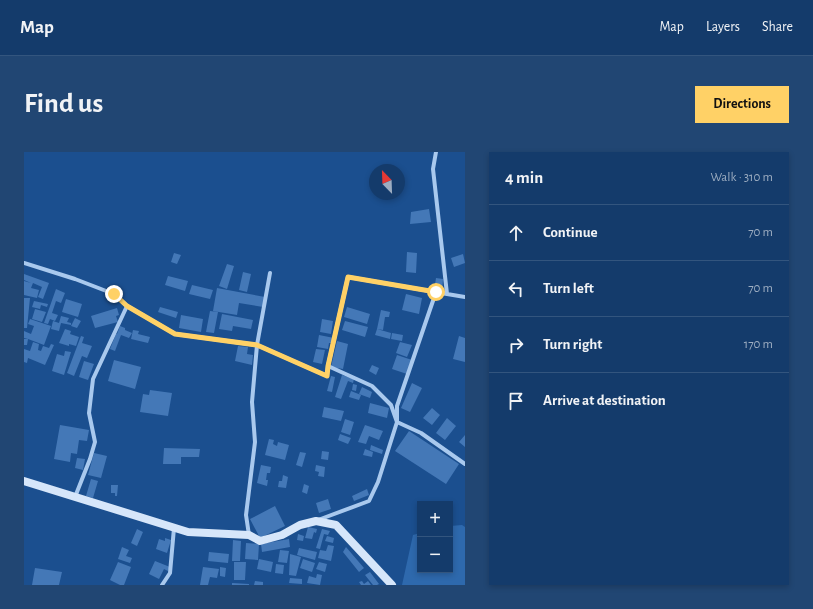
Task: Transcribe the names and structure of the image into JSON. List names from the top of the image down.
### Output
{
  "north": "top left",
  "page": {
    "header": "Map",
    "nav": ["Map", "Layers", "Share"],
    "buttons": "Directions",
    "title": "Find us",
    "heading": ["4 min", "Walk · 310 m"],
    "list": [
      ["Continue", "70 m"],
      ["Turn left", "70 m"],
      ["Turn right", "170 m"],
      "Arrive at destination"
    ],
    "map_buttons": ["+", "−"]
  }
}
